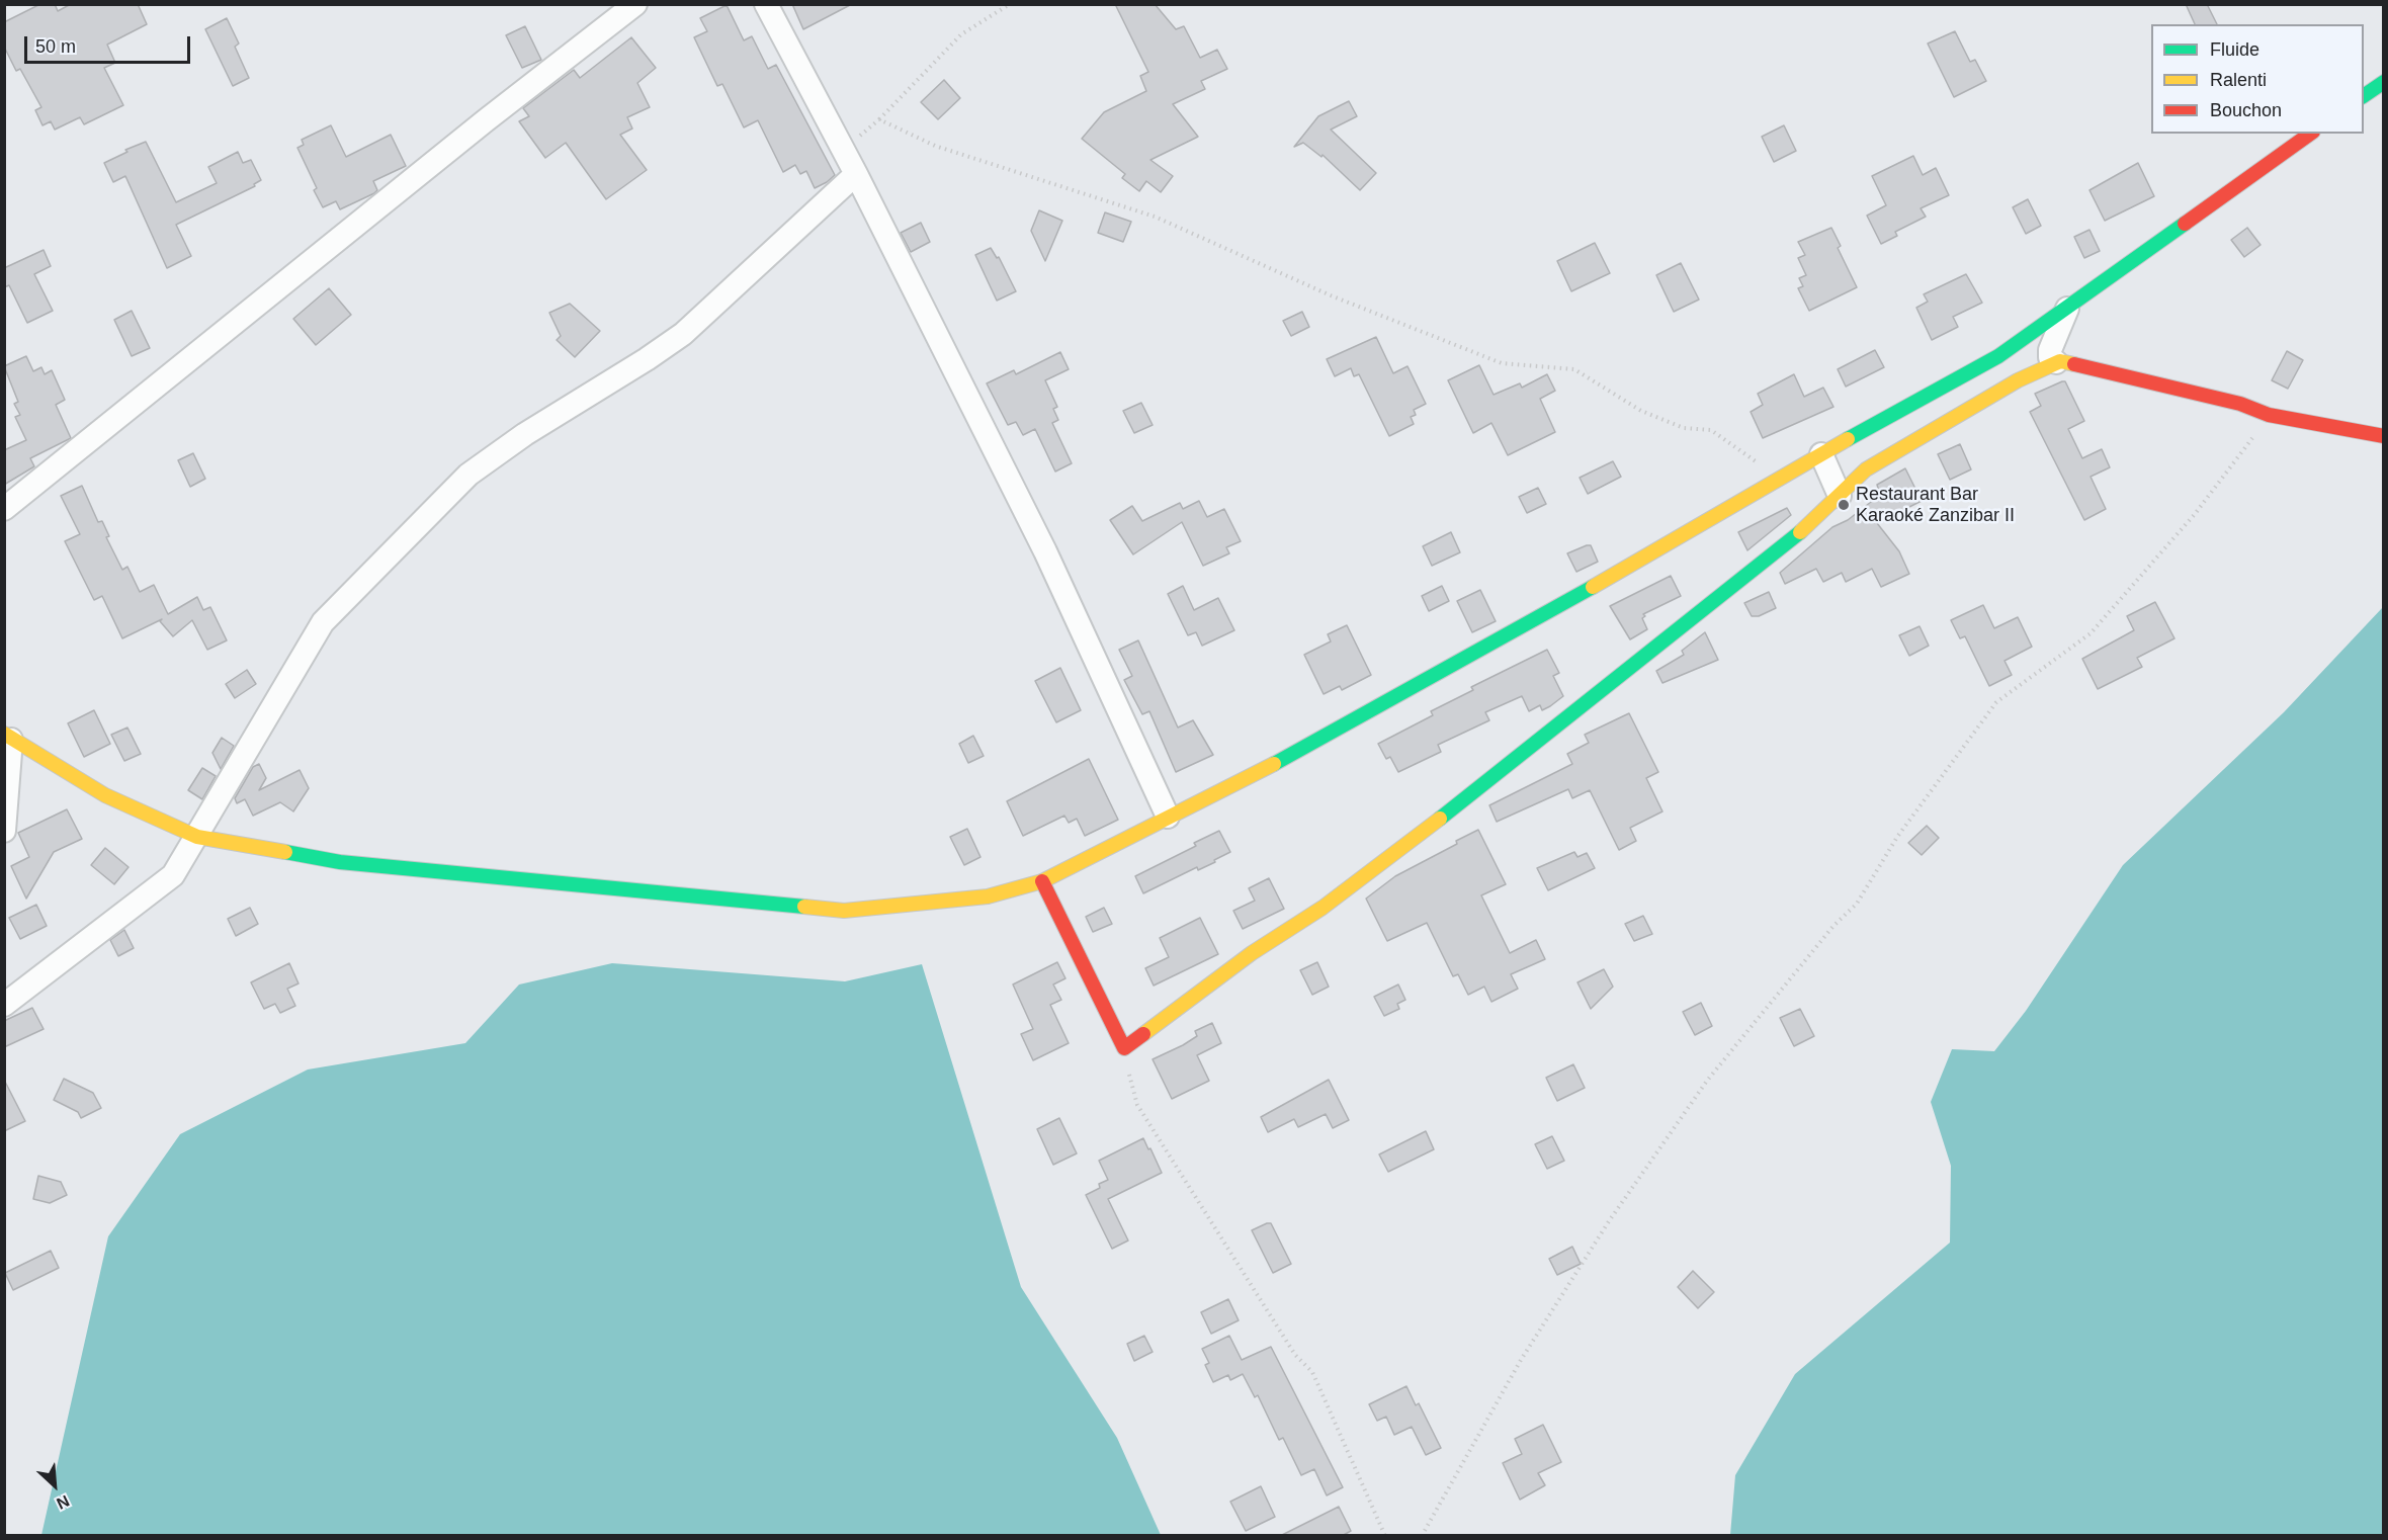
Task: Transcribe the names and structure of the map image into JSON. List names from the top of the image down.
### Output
{
  "places": ["Restaurant Bar Karaoké Zanzibar II"],
  "legend": ["Fluide", "Ralenti", "Bouchon"],
  "scale_bar": "50 m",
  "north": "bottom right"
}
